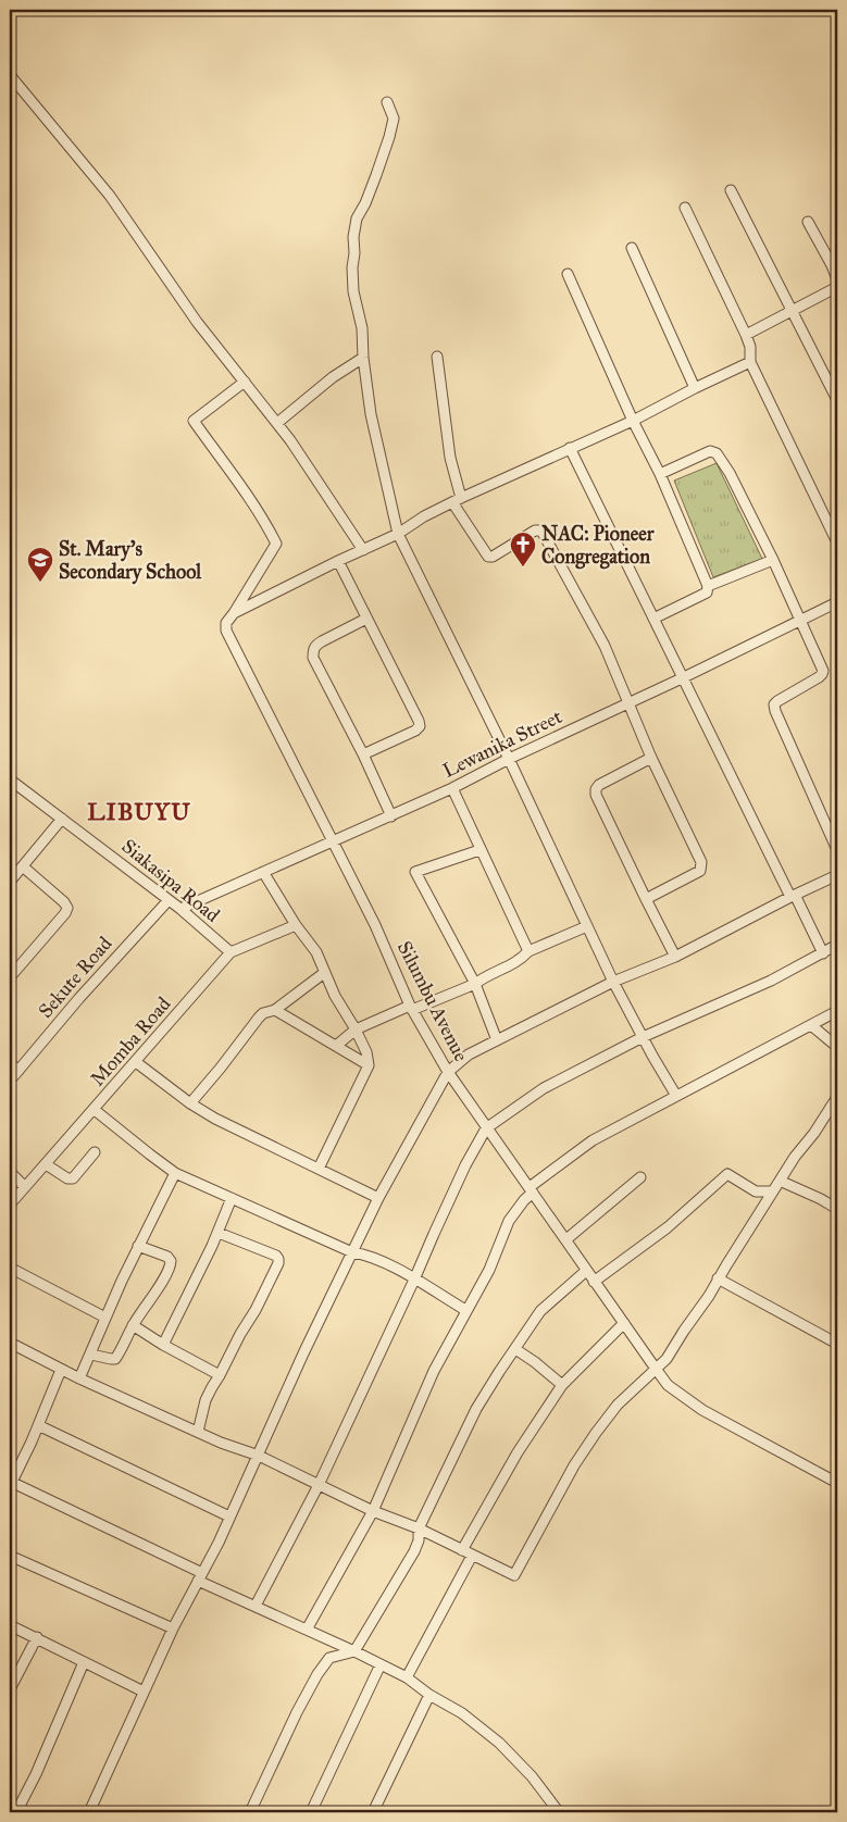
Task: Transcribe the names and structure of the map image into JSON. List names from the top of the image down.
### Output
{
  "streets": {
    "street": [
      "Lewanika Street",
      "Siakasipa Road",
      "Sekute Road",
      "Silumbu Avenue",
      "Momba Road"
    ]
  },
  "crossings": [
    ["Lewanika Street", "Siakasipa Road"],
    ["Lewanika Street", "Silumbu Avenue"],
    ["Siakasipa Road", "Sekute Road"],
    ["Siakasipa Road", "Momba Road"]
  ],
  "districts": ["LIBUYU"],
  "places": {
    "church": ["NAC: Pioneer Congregation"],
    "school or university": ["St. Mary's Secondary School"]
  }
}
